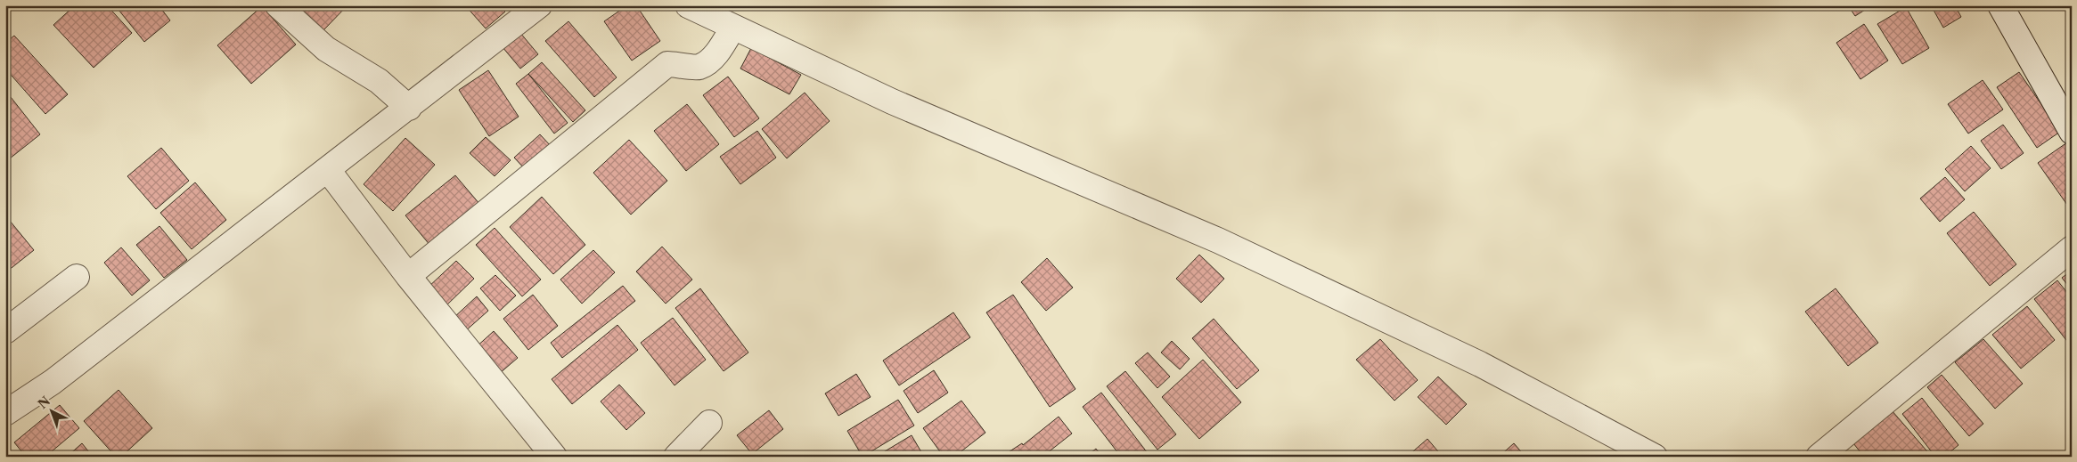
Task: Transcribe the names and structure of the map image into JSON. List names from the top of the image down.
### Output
{
  "north": "top left"
}
